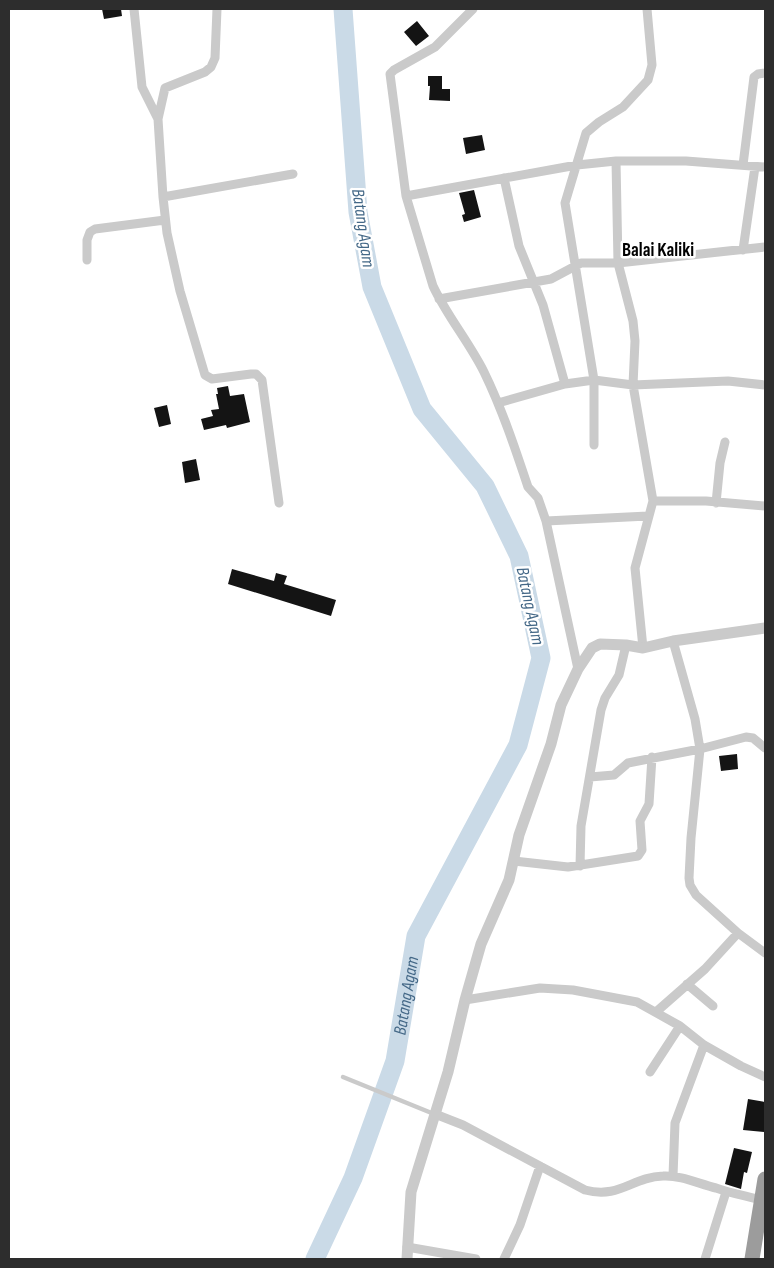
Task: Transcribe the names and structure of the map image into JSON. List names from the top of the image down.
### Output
{
  "districts": ["Balai Kaliki"],
  "water": ["Batang Agam"]
}
